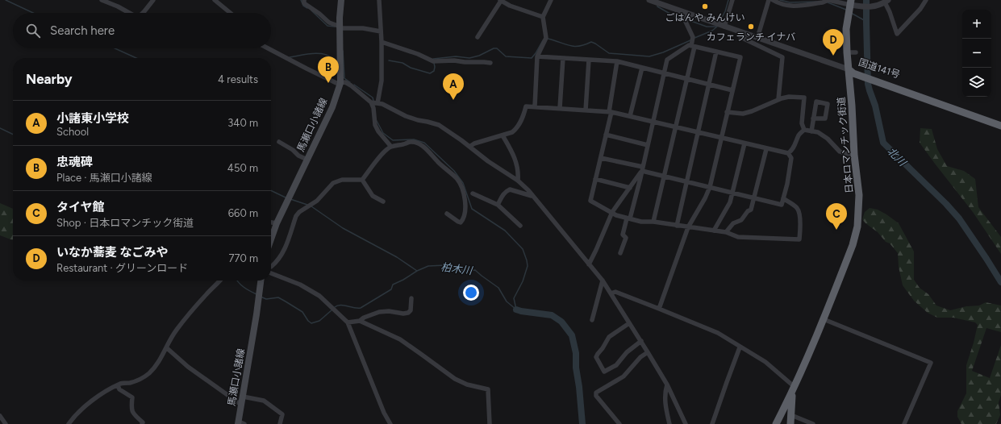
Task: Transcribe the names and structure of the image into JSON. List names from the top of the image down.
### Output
{
  "streets": {
    "highway": ["国道141号", "日本ロマンチック街道"],
    "main road": ["馬瀬口小諸線"]
  },
  "crossings": [
    ["国道141号", "日本ロマンチック街道"]
  ],
  "water": ["北川", "柏木川"],
  "places": ["ごはんや みんけい", "カフェランチ イナバ"],
  "page": {
    "map_buttons": ["+", "−"],
    "search": "Search here",
    "pins": [
      "D",
      "B",
      "A",
      "C"
    ],
    "heading": ["Nearby", "4 results"],
    "list": [
      {
        "mark": "A",
        "name": "小諸東小学校",
        "note": "School",
        "value": "340 m"
      },
      {
        "mark": "B",
        "name": "忠魂碑",
        "note": "Place · 馬瀬口小諸線",
        "value": "450 m"
      },
      {
        "mark": "C",
        "name": "タイヤ館",
        "note": "Shop · 日本ロマンチック街道",
        "value": "660 m"
      },
      {
        "mark": "D",
        "name": "いなか蕎麦 なごみや",
        "note": "Restaurant · グリーンロード",
        "value": "770 m"
      }
    ]
  }
}
